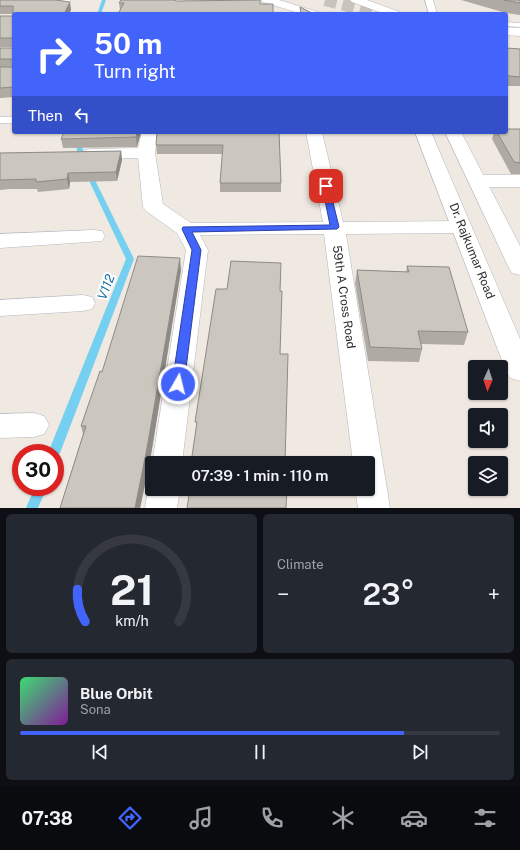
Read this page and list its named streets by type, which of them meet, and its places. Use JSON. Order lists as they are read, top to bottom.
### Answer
{
  "streets": {
    "street": ["Dr. Rajkumar Road", "59th A Cross Road"]
  },
  "water": ["V112"],
  "north": "bottom",
  "page": {
    "turn": ["50 m", "Turn right"],
    "then": "Then",
    "limit": "30",
    "trip": "07:39 · 1 min · 110 m",
    "tile": "Climate",
    "heat": ["−", "23°", "+"],
    "song": ["Blue Orbit", "Sona"],
    "tabs": "07:38",
    "gauge": ["21", "km/h"]
  }
}
